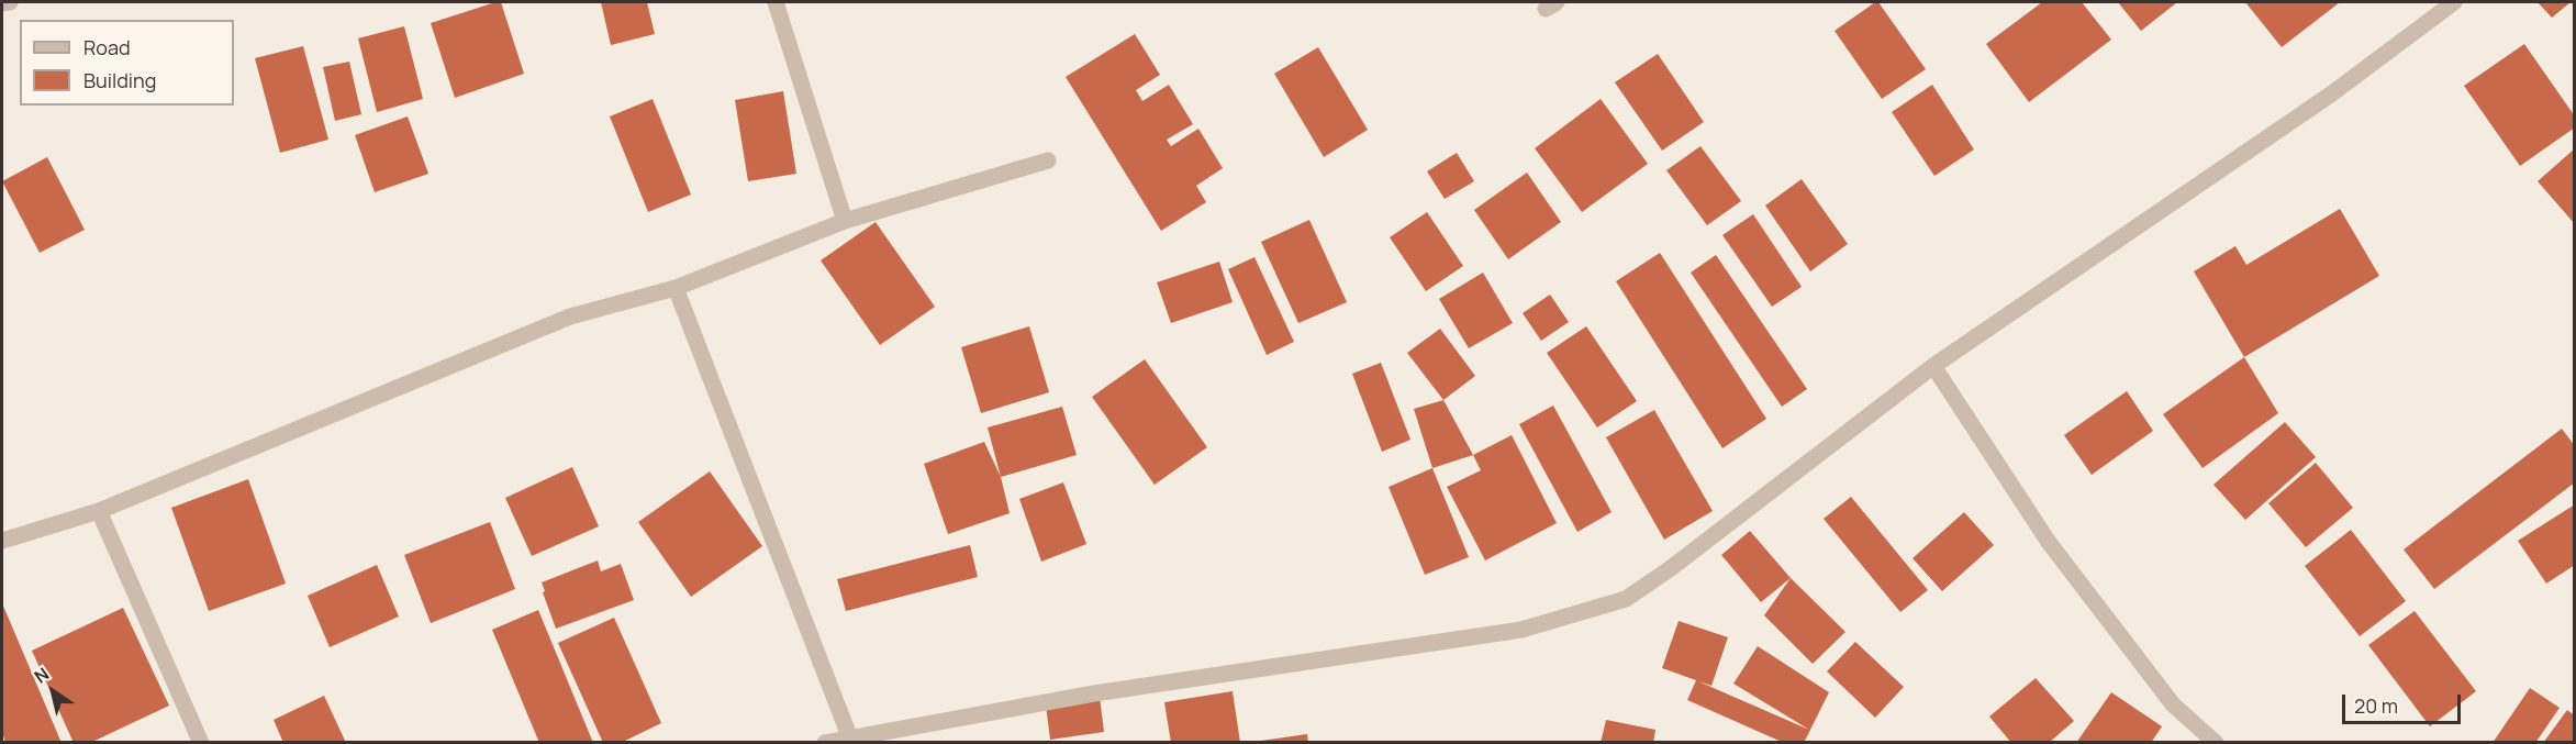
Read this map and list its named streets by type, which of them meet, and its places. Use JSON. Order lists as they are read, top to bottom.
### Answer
{
  "legend": ["Road", "Building"],
  "scale_bar": "20 m",
  "north": "top left"
}
